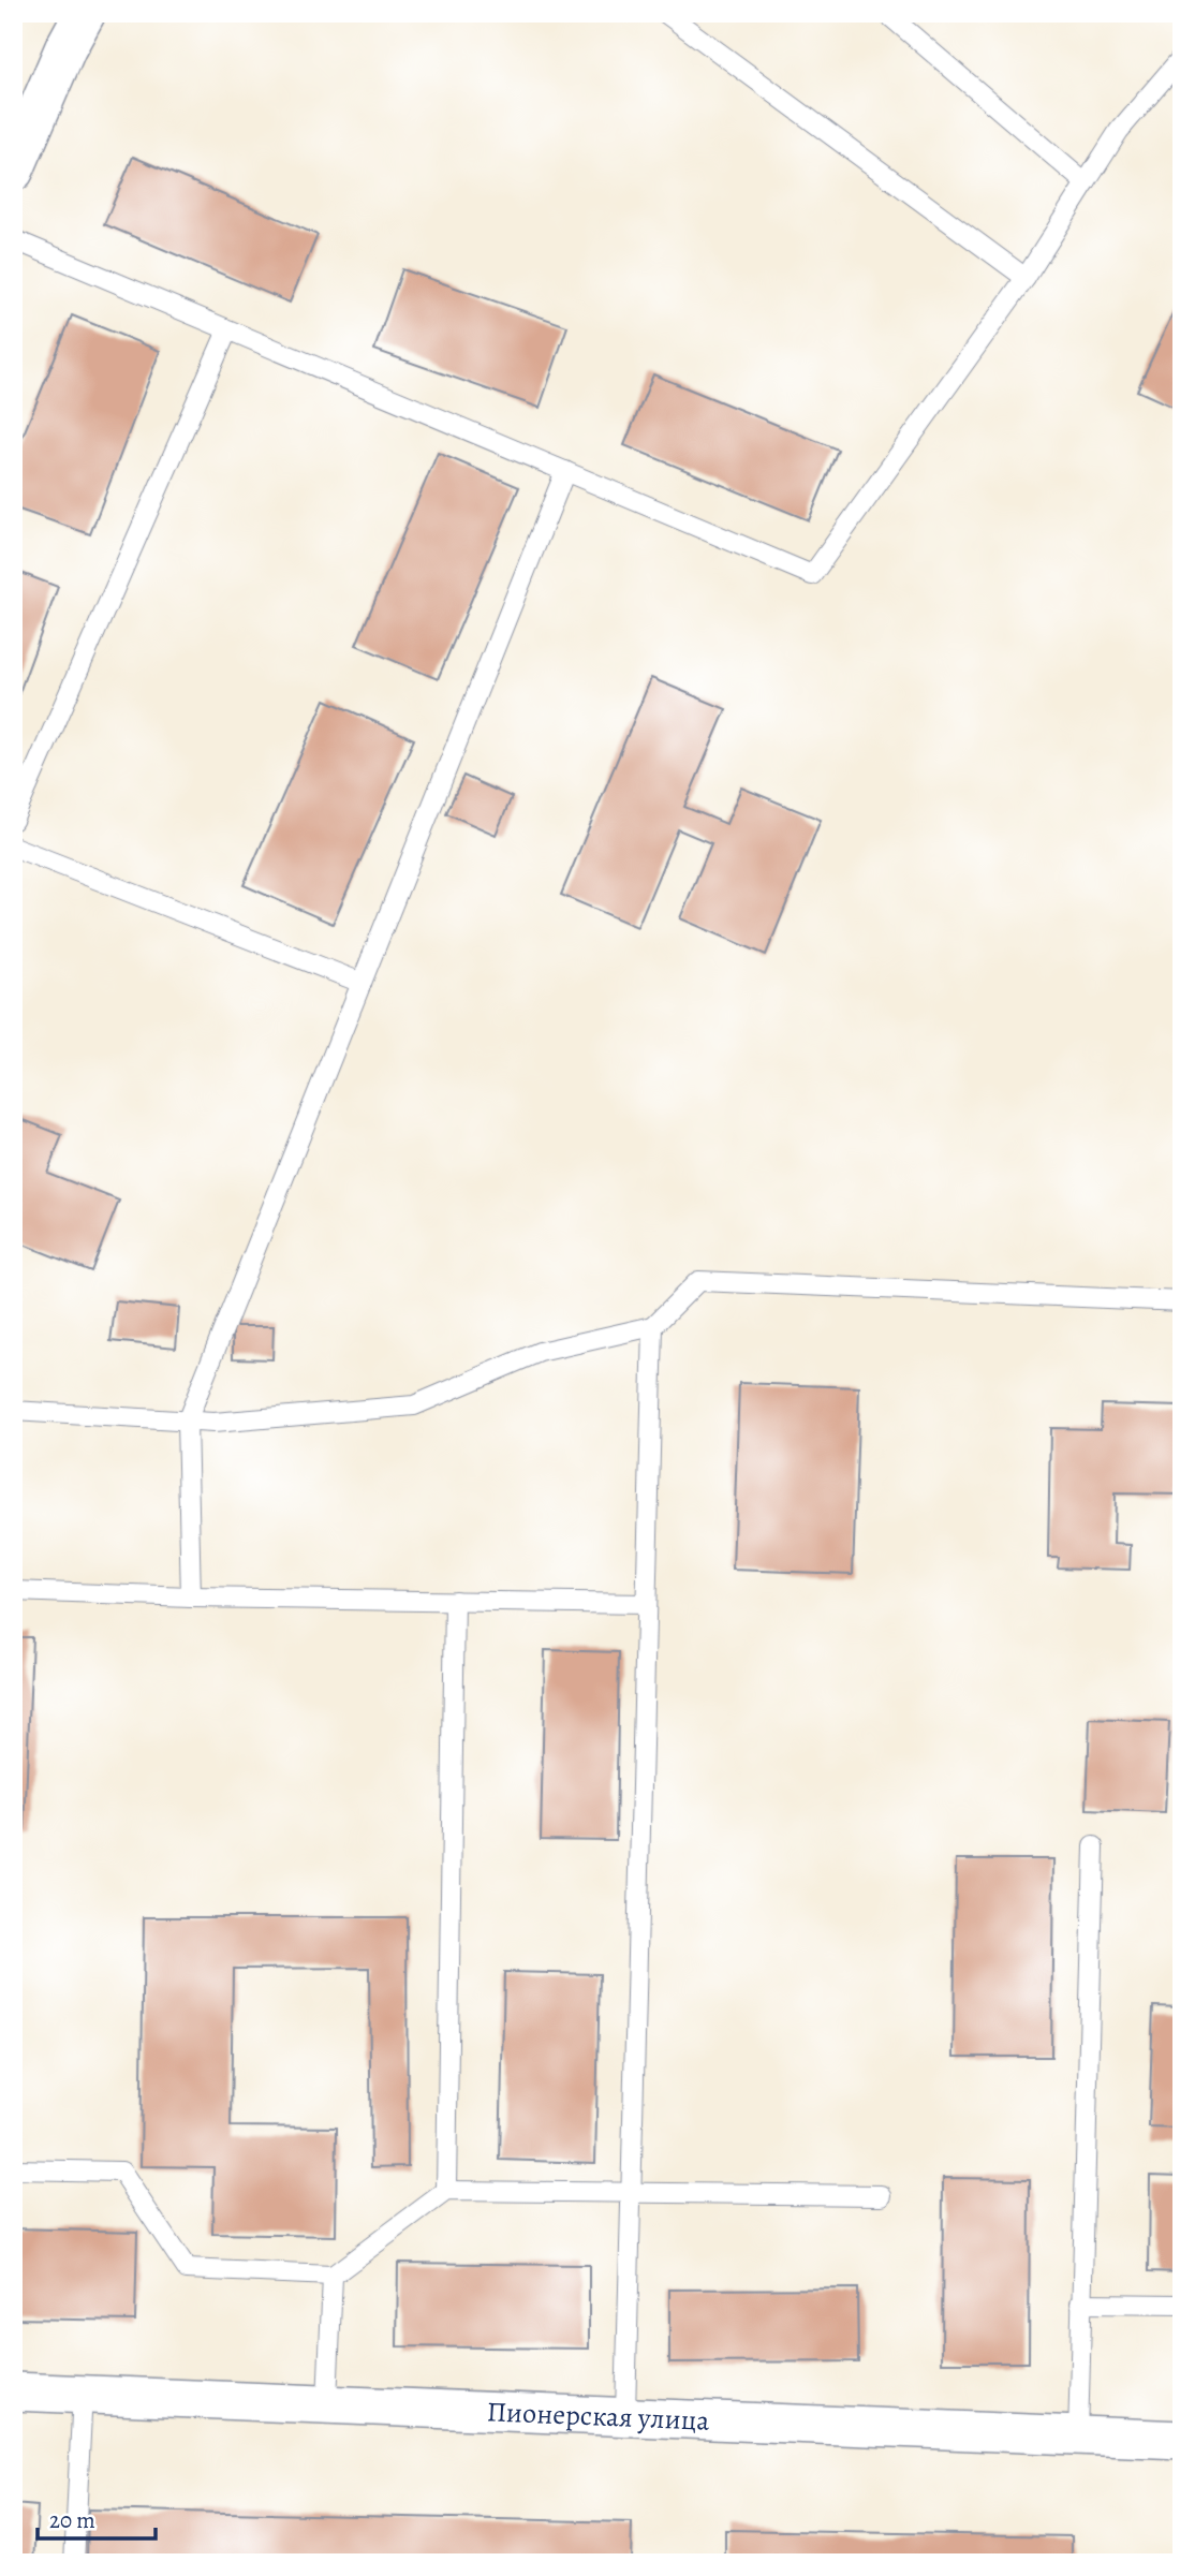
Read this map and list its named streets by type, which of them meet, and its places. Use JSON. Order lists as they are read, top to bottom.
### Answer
{
  "streets": {
    "street": ["Пионерская улица"]
  },
  "scale_bar": "20 m"
}
